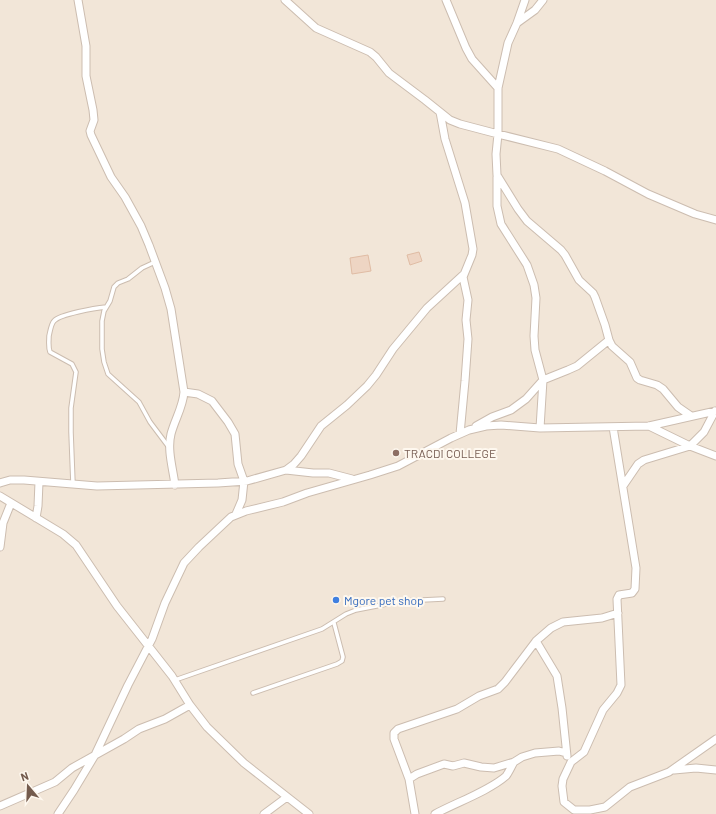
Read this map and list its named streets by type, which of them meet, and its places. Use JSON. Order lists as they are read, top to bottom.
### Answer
{
  "places": ["TRACDI COLLEGE", "Mgore pet shop"],
  "north": "top"
}
